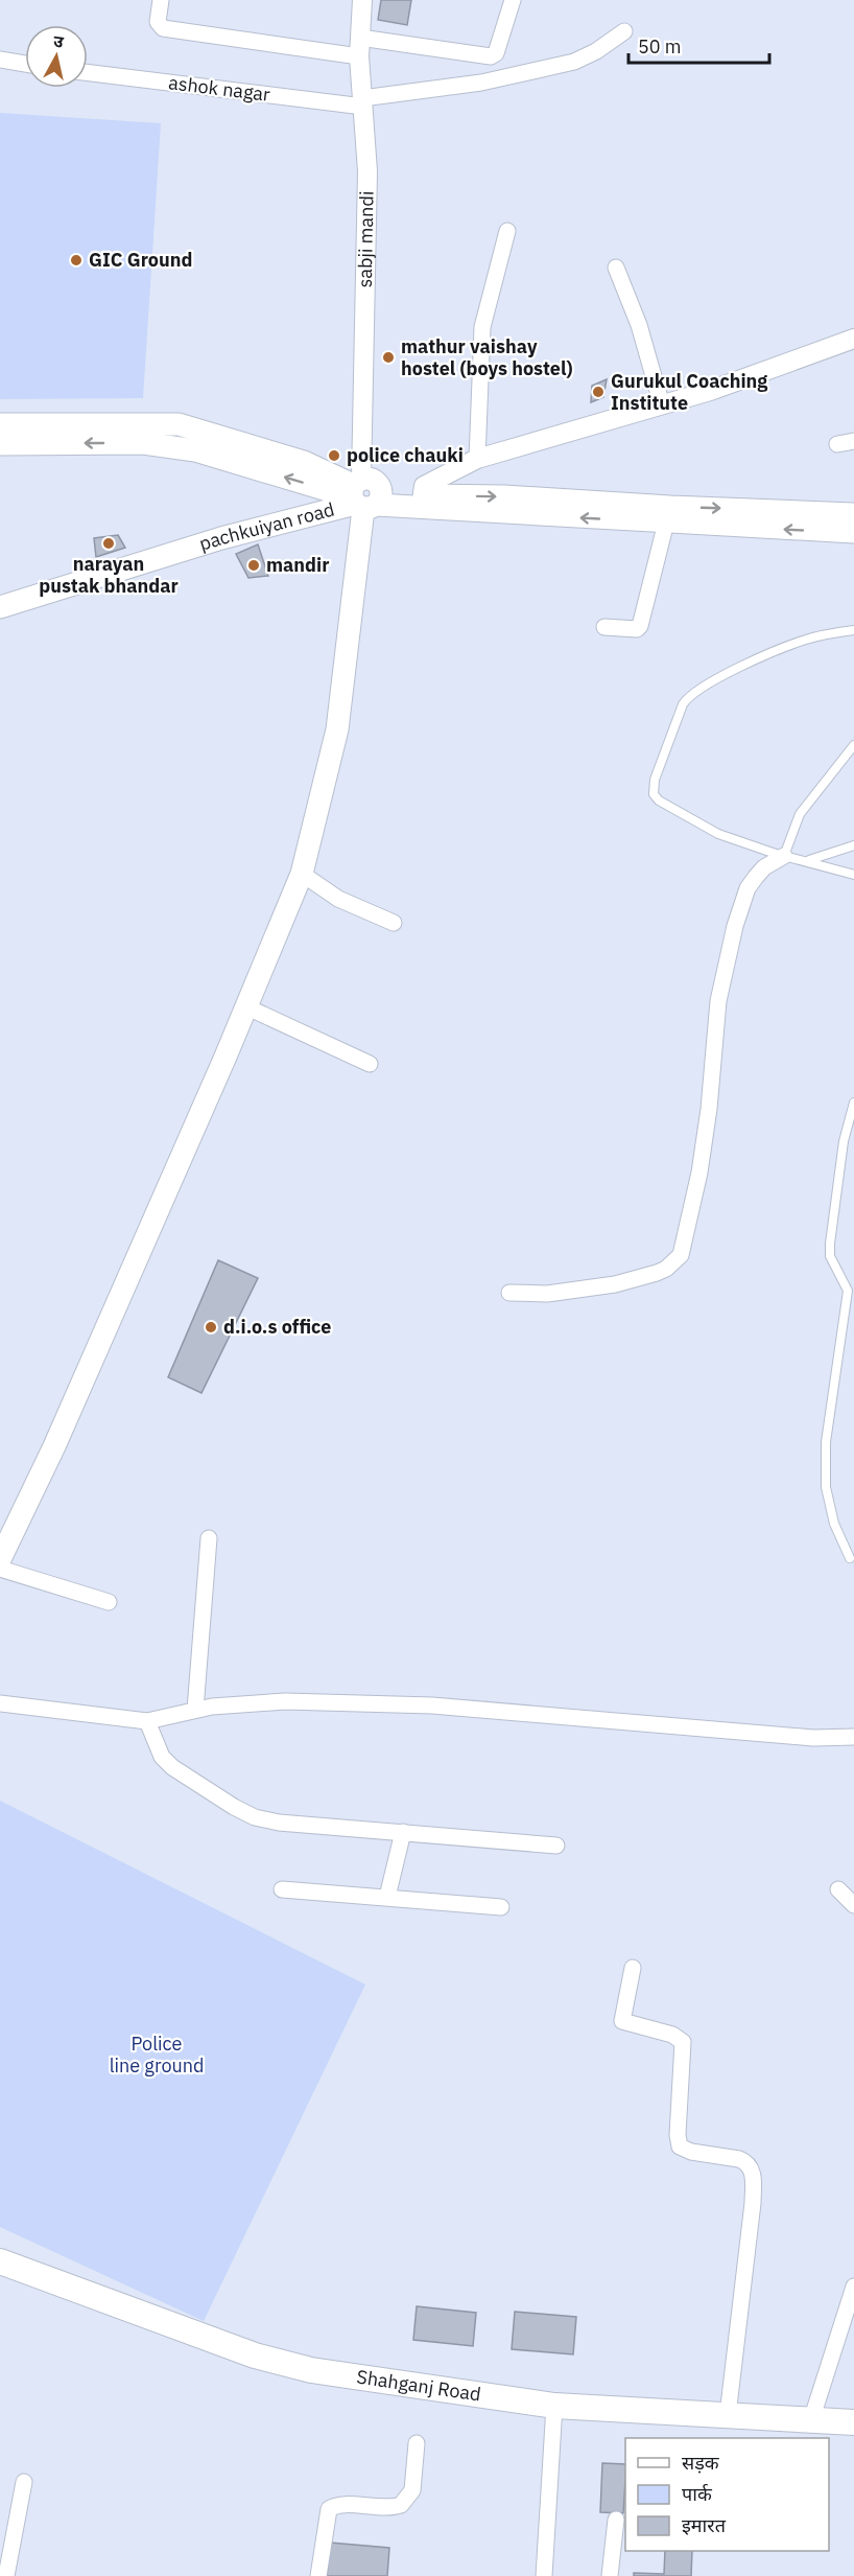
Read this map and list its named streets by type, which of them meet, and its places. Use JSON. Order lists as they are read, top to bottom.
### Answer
{
  "streets": {
    "main road": ["pachkuiyan road", "Shahganj Road"],
    "street": ["ashok nagar", "sabji mandi"]
  },
  "crossings": [
    ["ashok nagar", "sabji mandi"],
    ["sabji mandi", "pachkuiyan road"]
  ],
  "parks": ["Police line ground"],
  "places": [
    "GIC Ground",
    "mathur vaishay hostel (boys hostel)",
    "Gurukul Coaching Institute",
    "police chauki",
    "narayan pustak bhandar",
    "mandir",
    "d.i.o.s office"
  ],
  "legend": ["सड़क", "पार्क", "इमारत"],
  "scale_bar": "50 m",
  "north": "top"
}
